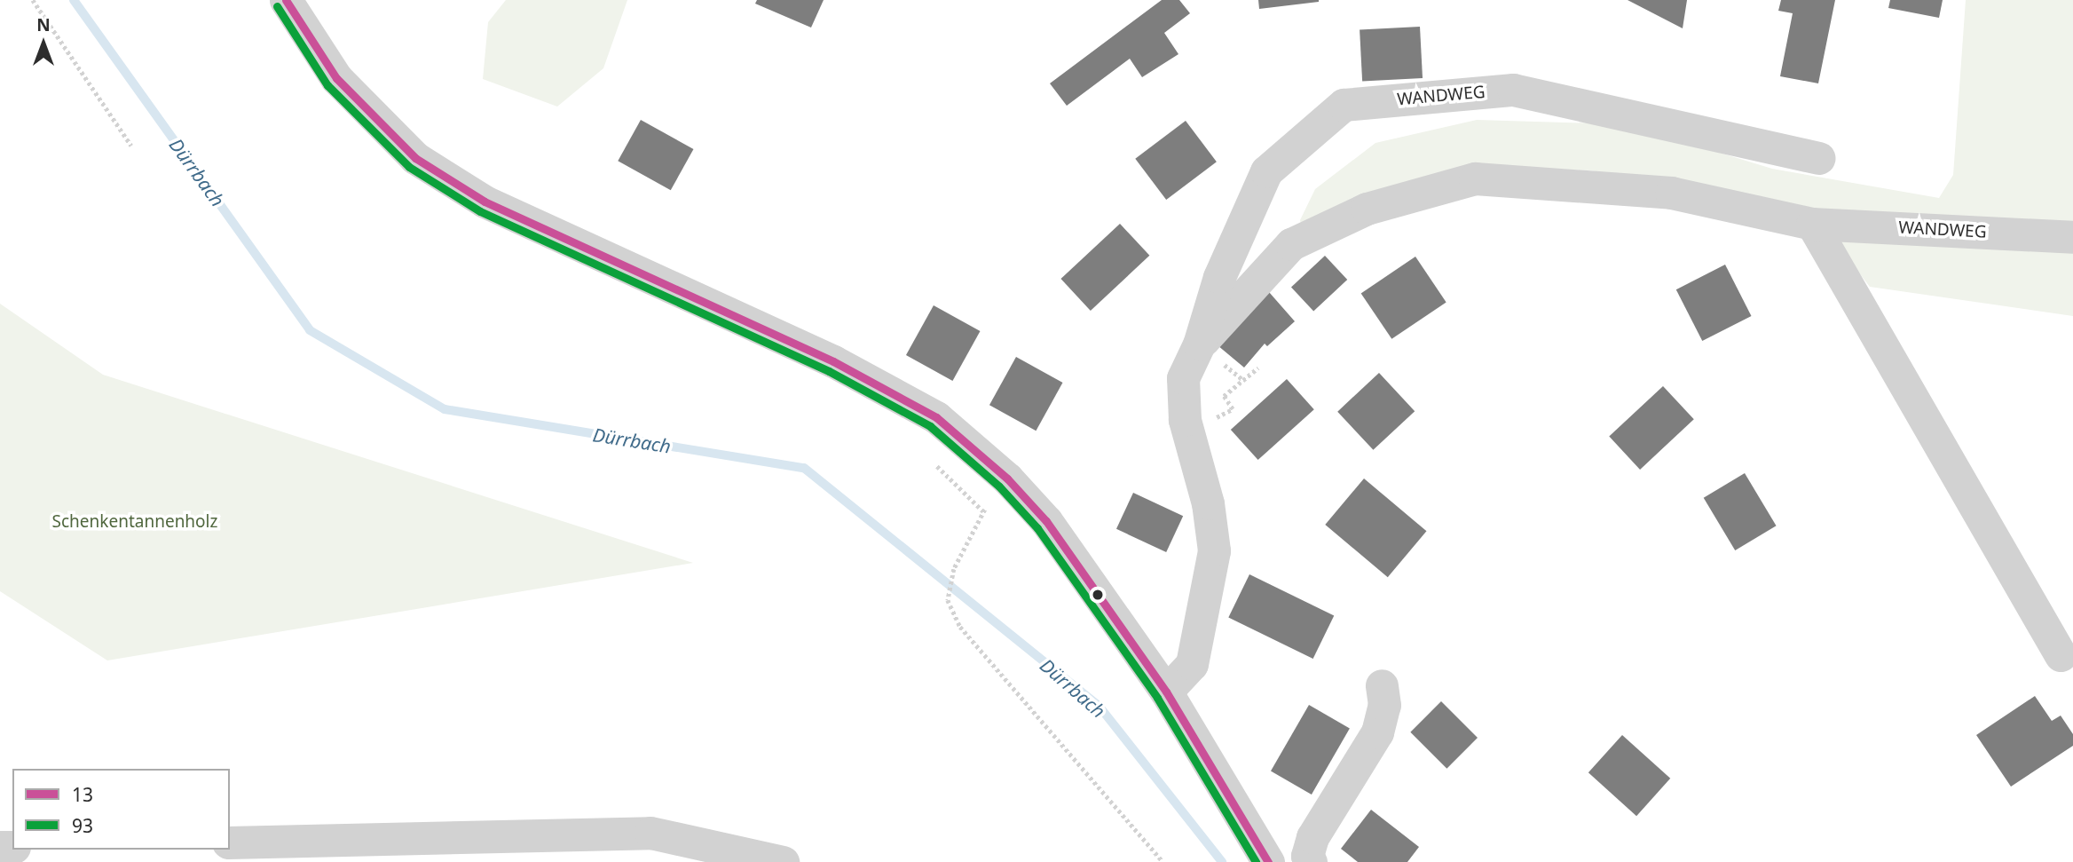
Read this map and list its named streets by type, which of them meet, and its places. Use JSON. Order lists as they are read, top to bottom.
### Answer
{
  "streets": {
    "street": ["WANDWEG"]
  },
  "water": ["Dürrbach"],
  "parks": ["Schenkentannenholz"],
  "lines": ["transit line 13", "transit line 93"],
  "legend": ["13", "93"],
  "north": "top"
}
